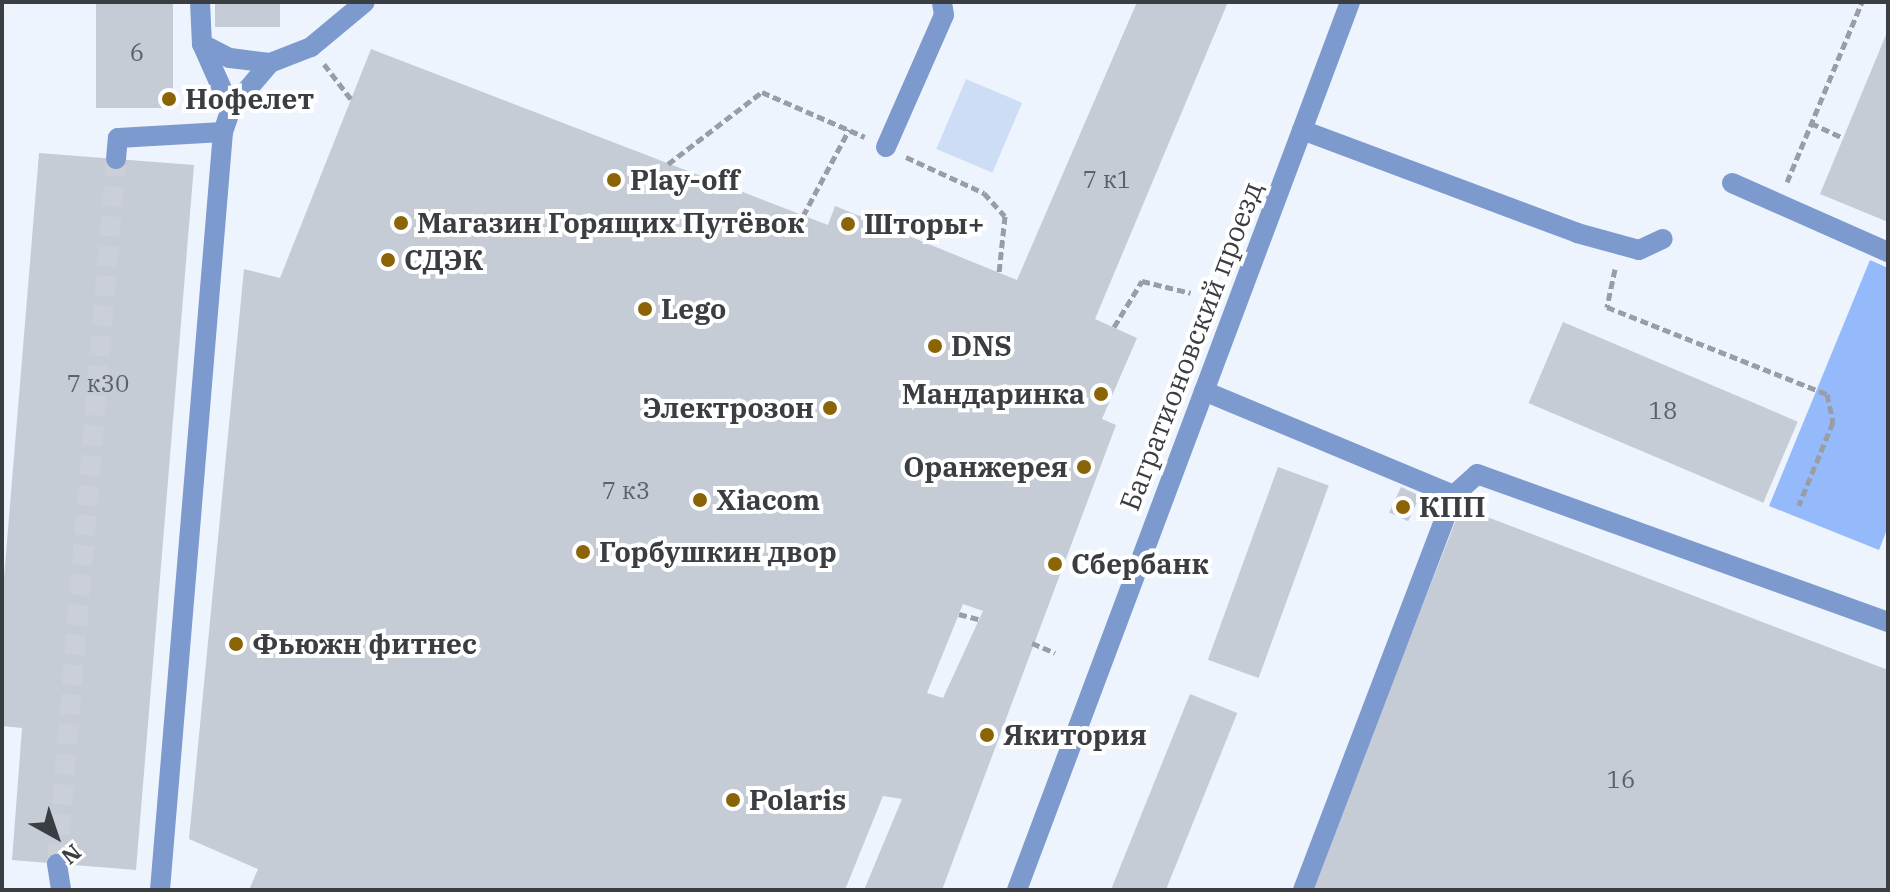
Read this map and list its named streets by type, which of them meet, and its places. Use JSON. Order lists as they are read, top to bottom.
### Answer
{
  "streets": {
    "street": ["Багратионовский проезд"]
  },
  "places": [
    "Нофелет",
    "Play-off",
    "Магазин Горящих Путёвок",
    "Шторы+",
    "СДЭК",
    "Lego",
    "DNS",
    "Мандаринка",
    "Электрозон",
    "Оранжерея",
    "Xiacom",
    "КПП",
    "Горбушкин двор",
    "Сбербанк",
    "Фьюжн фитнес",
    "Якитория",
    "Polaris"
  ],
  "house_numbers": [
    "6",
    "7 к1",
    "7 к30",
    "18",
    "7 к3",
    "16"
  ],
  "north": "bottom right"
}
